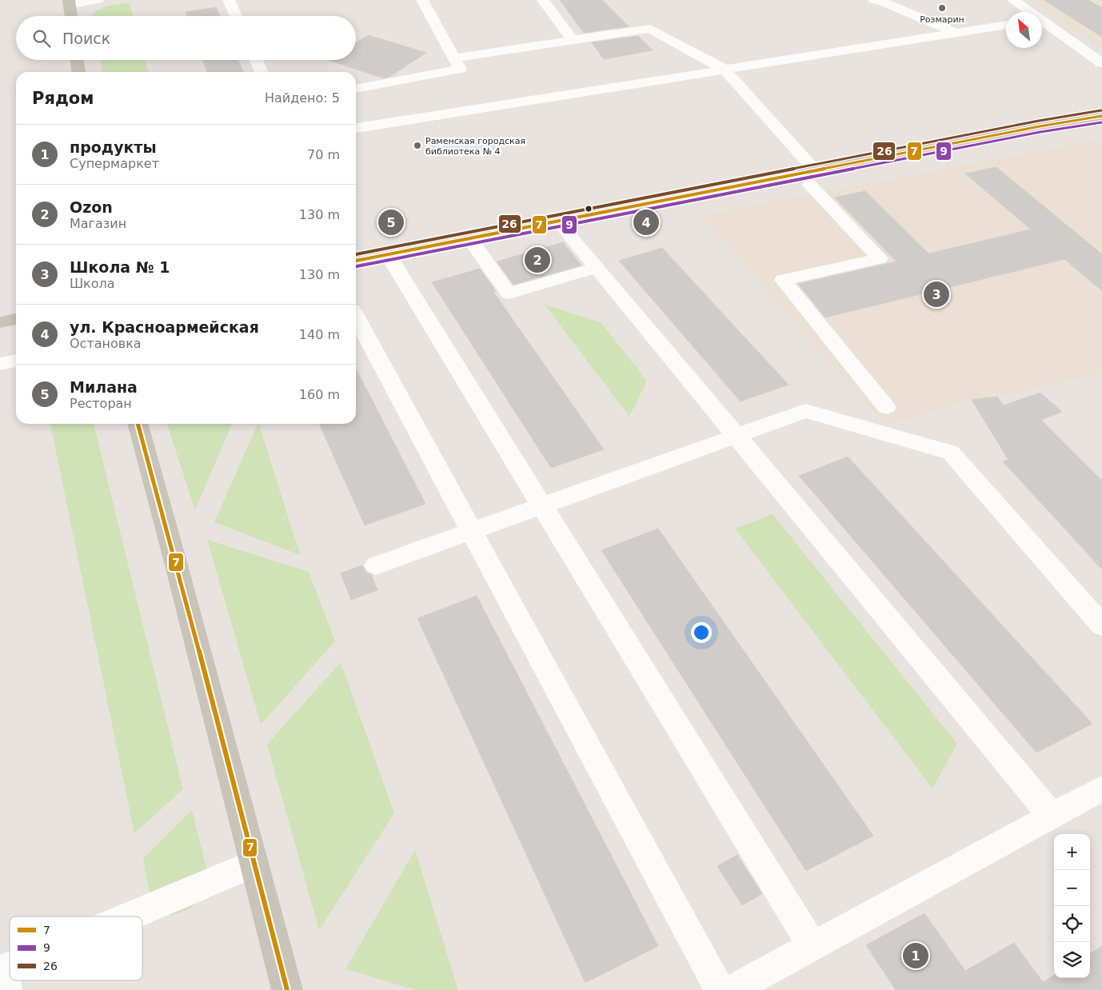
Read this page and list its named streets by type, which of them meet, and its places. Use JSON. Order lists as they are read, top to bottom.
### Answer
{
  "places": ["Розмарин", "Раменская городская библиотека № 4"],
  "lines": ["transit line 26", "transit line 7", "transit line 9"],
  "legend": ["7", "9", "26"],
  "north": "top left",
  "page": {
    "search": "Поиск",
    "heading": ["Рядом", "Найдено: 5"],
    "list": [
      {
        "mark": "1",
        "name": "продукты",
        "note": "Супермаркет",
        "value": "70 m"
      },
      {
        "mark": "2",
        "name": "Ozon",
        "note": "Магазин",
        "value": "130 m"
      },
      {
        "mark": "3",
        "name": "Школа № 1",
        "note": "Школа",
        "value": "130 m"
      },
      {
        "mark": "4",
        "name": "ул. Красноармейская",
        "note": "Остановка",
        "value": "140 m"
      },
      {
        "mark": "5",
        "name": "Милана",
        "note": "Ресторан",
        "value": "160 m"
      }
    ],
    "pins": [
      "4",
      "5",
      "2",
      "3",
      "1"
    ],
    "map_buttons": ["+", "−"]
  }
}
